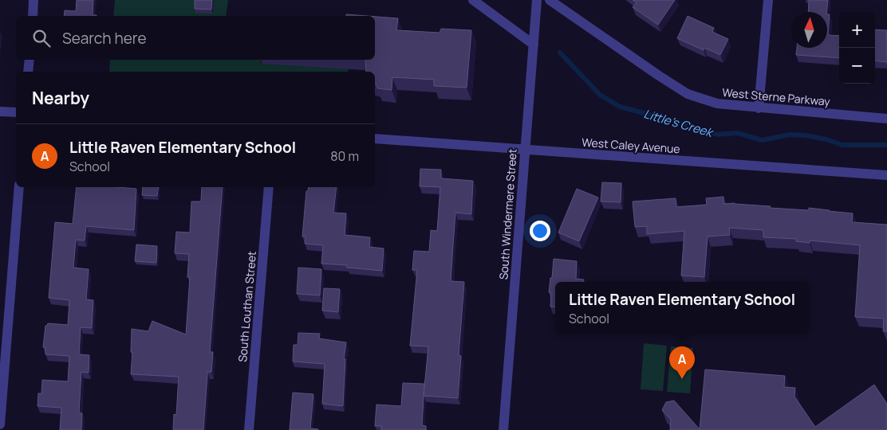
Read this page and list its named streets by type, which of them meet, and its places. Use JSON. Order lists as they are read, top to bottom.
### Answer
{
  "streets": {
    "street": [
      "West Sterne Parkway",
      "West Caley Avenue",
      "South Windermere Street",
      "South Louthan Street"
    ]
  },
  "crossings": [
    ["West Caley Avenue", "South Windermere Street"]
  ],
  "water": ["Little's Creek"],
  "north": "top",
  "page": {
    "map_buttons": ["+", "−"],
    "search": "Search here",
    "heading": "Nearby",
    "list": [
      {
        "mark": "A",
        "name": "Little Raven Elementary School",
        "note": "School",
        "value": "80 m"
      }
    ],
    "popup": ["Little Raven Elementary School", "School"],
    "pins": "A"
  }
}
